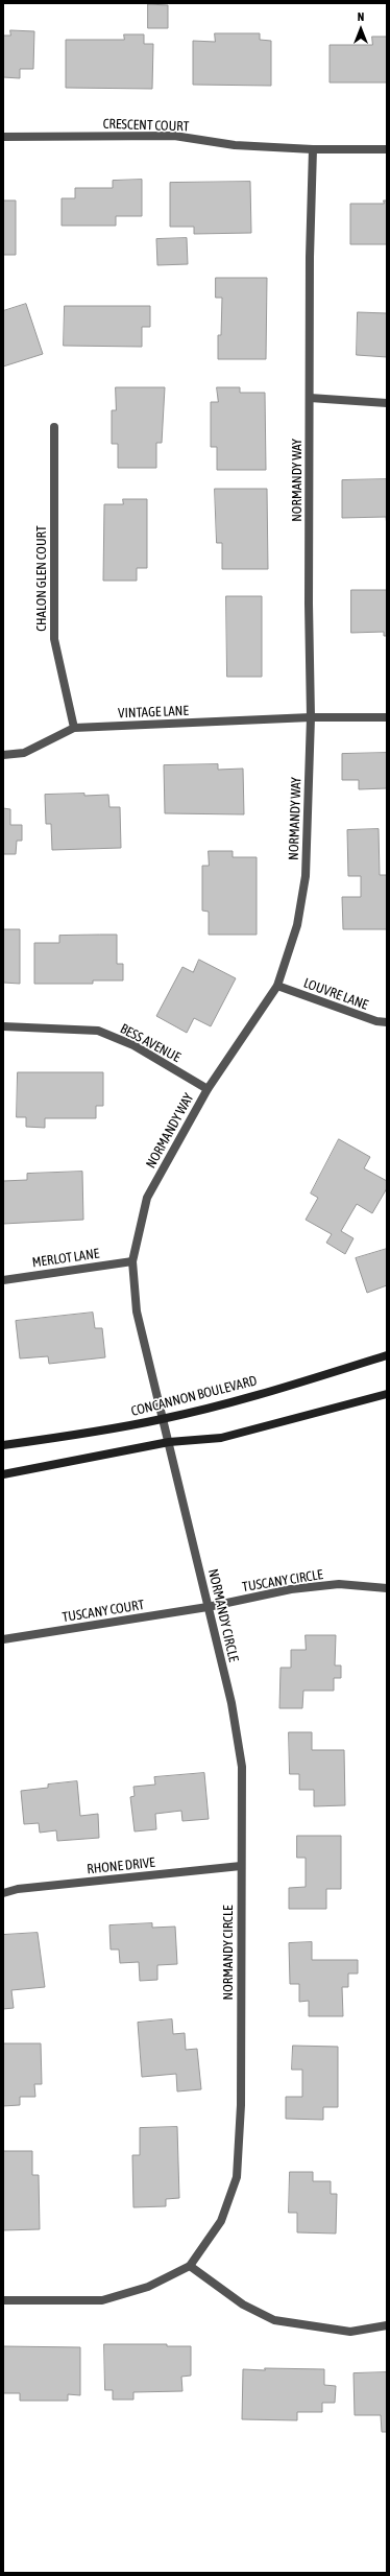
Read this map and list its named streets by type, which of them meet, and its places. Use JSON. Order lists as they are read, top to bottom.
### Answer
{
  "streets": {
    "main road": ["CONCANNON BOULEVARD"],
    "street": [
      "CRESCENT COURT",
      "NORMANDY WAY",
      "CHALON GLEN COURT",
      "VINTAGE LANE",
      "LOUVRE LANE",
      "BESS AVENUE",
      "MERLOT LANE",
      "TUSCANY CIRCLE",
      "TUSCANY COURT",
      "NORMANDY CIRCLE",
      "RHONE DRIVE"
    ]
  },
  "crossings": [
    ["CRESCENT COURT", "NORMANDY WAY"],
    ["NORMANDY WAY", "VINTAGE LANE"],
    ["NORMANDY WAY", "LOUVRE LANE"],
    ["NORMANDY WAY", "BESS AVENUE"],
    ["NORMANDY WAY", "MERLOT LANE"],
    ["NORMANDY WAY", "CONCANNON BOULEVARD"],
    ["NORMANDY WAY", "NORMANDY CIRCLE"],
    ["CHALON GLEN COURT", "VINTAGE LANE"],
    ["TUSCANY CIRCLE", "TUSCANY COURT"],
    ["TUSCANY CIRCLE", "NORMANDY CIRCLE"],
    ["TUSCANY COURT", "NORMANDY CIRCLE"],
    ["NORMANDY CIRCLE", "RHONE DRIVE"]
  ],
  "north": "top"
}
